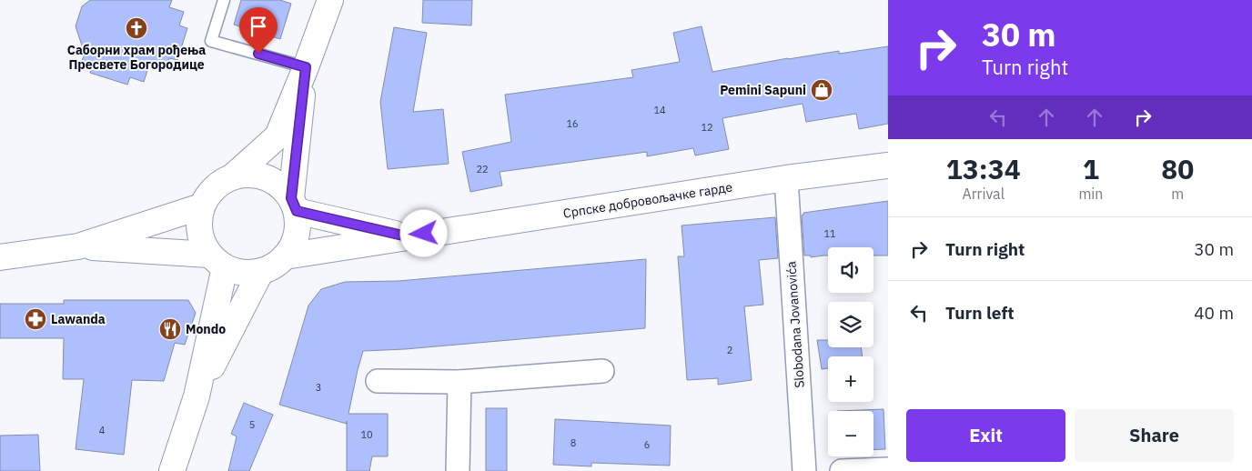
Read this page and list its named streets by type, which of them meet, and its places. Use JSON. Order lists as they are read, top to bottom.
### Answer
{
  "streets": {
    "main road": ["Српске добровољачке гарде"],
    "street": ["Slobodana Jovanovića"]
  },
  "crossings": [
    ["Српске добровољачке гарде", "Slobodana Jovanovića"]
  ],
  "places": {
    "church": ["Саборни храм рођења Пресвете Богородице"],
    "shop": ["Pemini Sapuni"],
    "pharmacy": ["Lawanda"],
    "restaurant": ["Mondo"]
  },
  "house_numbers": [
    "14",
    "16",
    "12",
    "22",
    "11",
    "2",
    "3",
    "5",
    "4",
    "10",
    "8",
    "6"
  ],
  "page": {
    "turn": ["30 m", "Turn right"],
    "eta": [
      "13:34",
      "Arrival",
      "1",
      "min",
      "80",
      "m"
    ],
    "list": [
      {
        "name": "Turn right",
        "value": "30 m"
      },
      {
        "name": "Turn left",
        "value": "40 m"
      }
    ],
    "map_buttons": ["+", "−"],
    "buttons": ["Exit", "Share"]
  }
}
